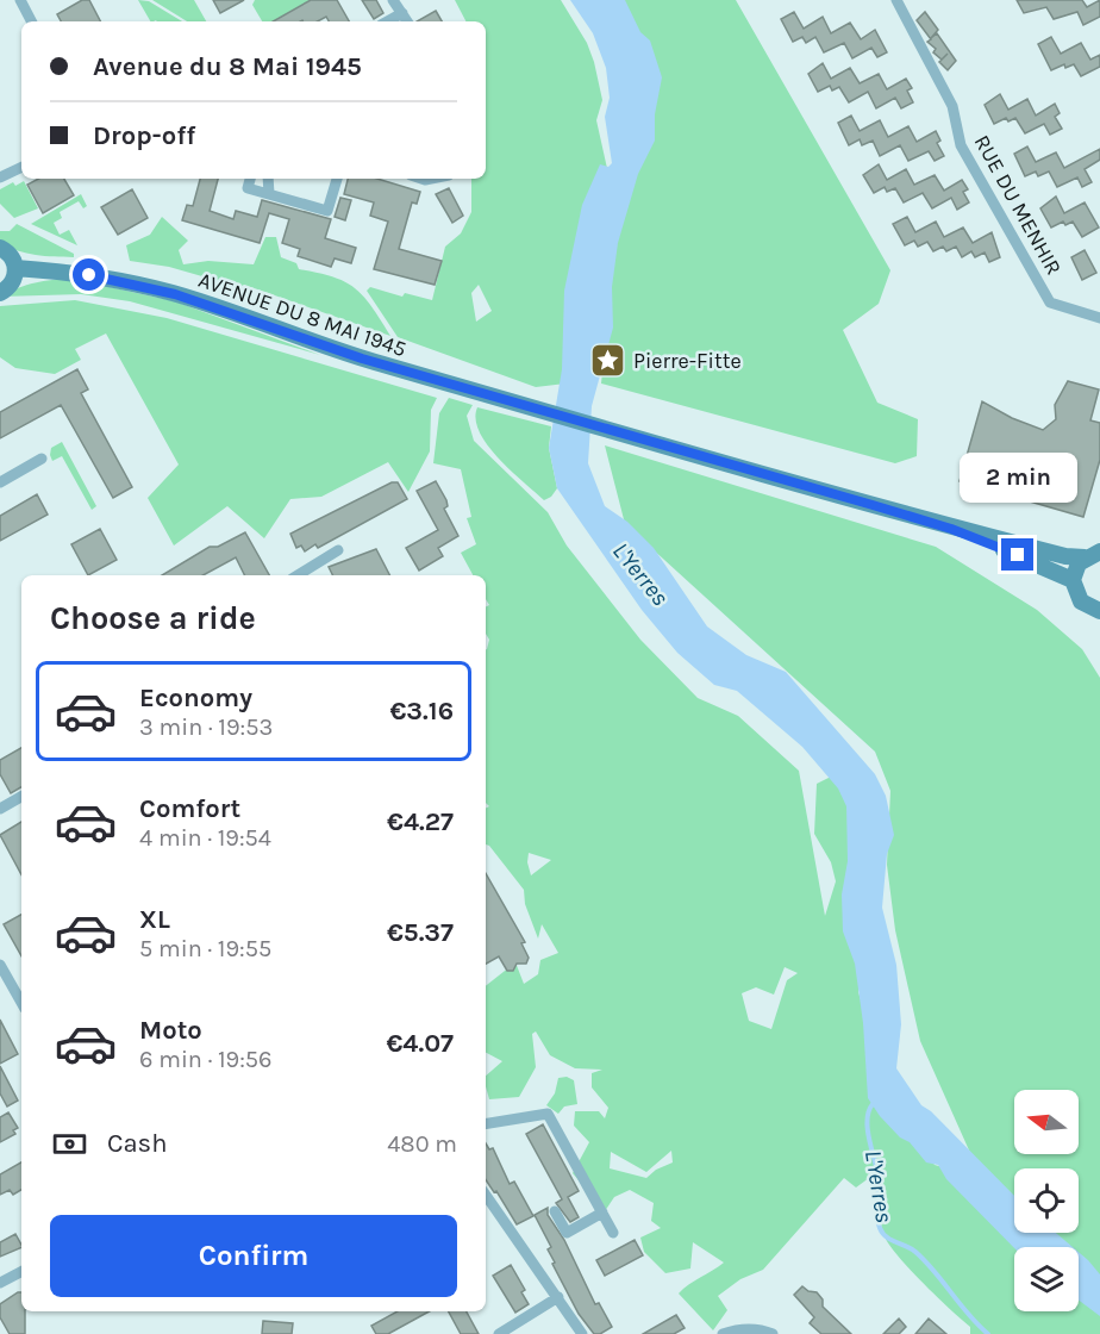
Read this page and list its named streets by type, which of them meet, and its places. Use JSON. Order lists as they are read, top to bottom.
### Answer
{
  "streets": {
    "main road": ["AVENUE DU 8 MAI 1945"],
    "street": ["RUE DU MENHIR"]
  },
  "water": ["L'Yerres"],
  "places": {
    "place": ["Pierre-Fitte"]
  },
  "north": "left",
  "page": {
    "banner": ["Avenue du 8 Mai 1945", "Drop-off"],
    "bubble": "2 min",
    "heading": "Choose a ride",
    "list": [
      {
        "name": "Economy",
        "note": "3 min · 19:53",
        "value": "€3.16"
      },
      {
        "name": "Comfort",
        "note": "4 min · 19:54",
        "value": "€4.27"
      },
      {
        "name": "XL",
        "note": "5 min · 19:55",
        "value": "€5.37"
      },
      {
        "name": "Moto",
        "note": "6 min · 19:56",
        "value": "€4.07"
      }
    ],
    "pay": ["Cash", "480 m"],
    "buttons": "Confirm"
  }
}
